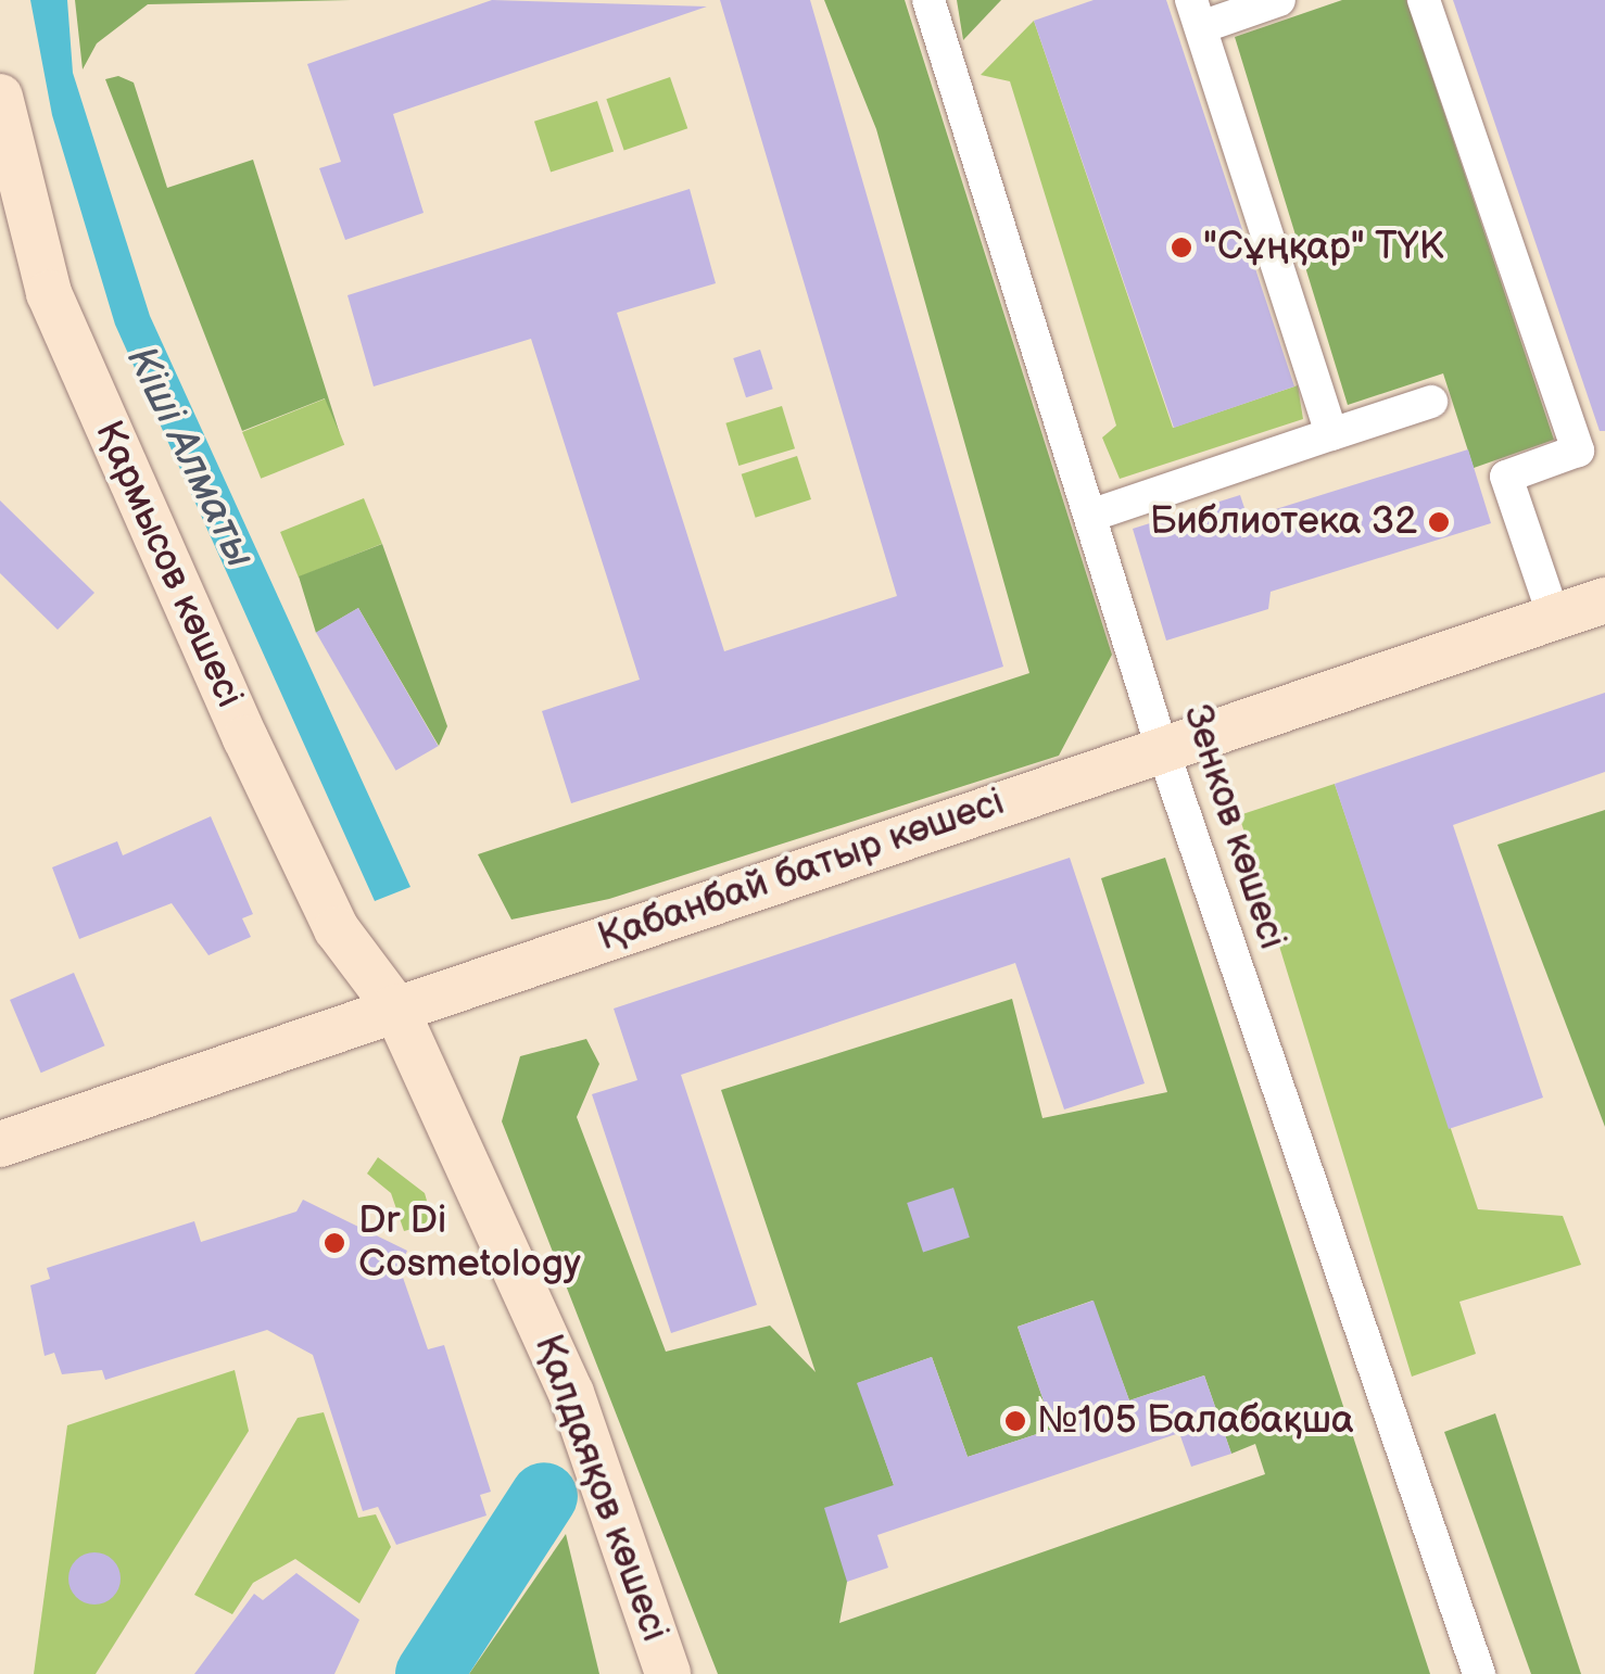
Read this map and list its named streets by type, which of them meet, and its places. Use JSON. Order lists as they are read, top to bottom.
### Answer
{
  "streets": {
    "street": [
      "Қармысов көшесі",
      "Зенков көшесі",
      "Қабанбай батыр көшесі",
      "Қалдаяқов көшесі"
    ]
  },
  "crossings": [
    ["Қармысов көшесі", "Қабанбай батыр көшесі"],
    ["Қармысов көшесі", "Қалдаяқов көшесі"],
    ["Зенков көшесі", "Қабанбай батыр көшесі"],
    ["Қабанбай батыр көшесі", "Қалдаяқов көшесі"]
  ],
  "water": ["Кіші Алматы"],
  "places": [
    "\"Сұңқар\" ТҮК",
    "Библиотека 32",
    "Dr Di Cosmetology",
    "№105 Балабақша"
  ]
}
